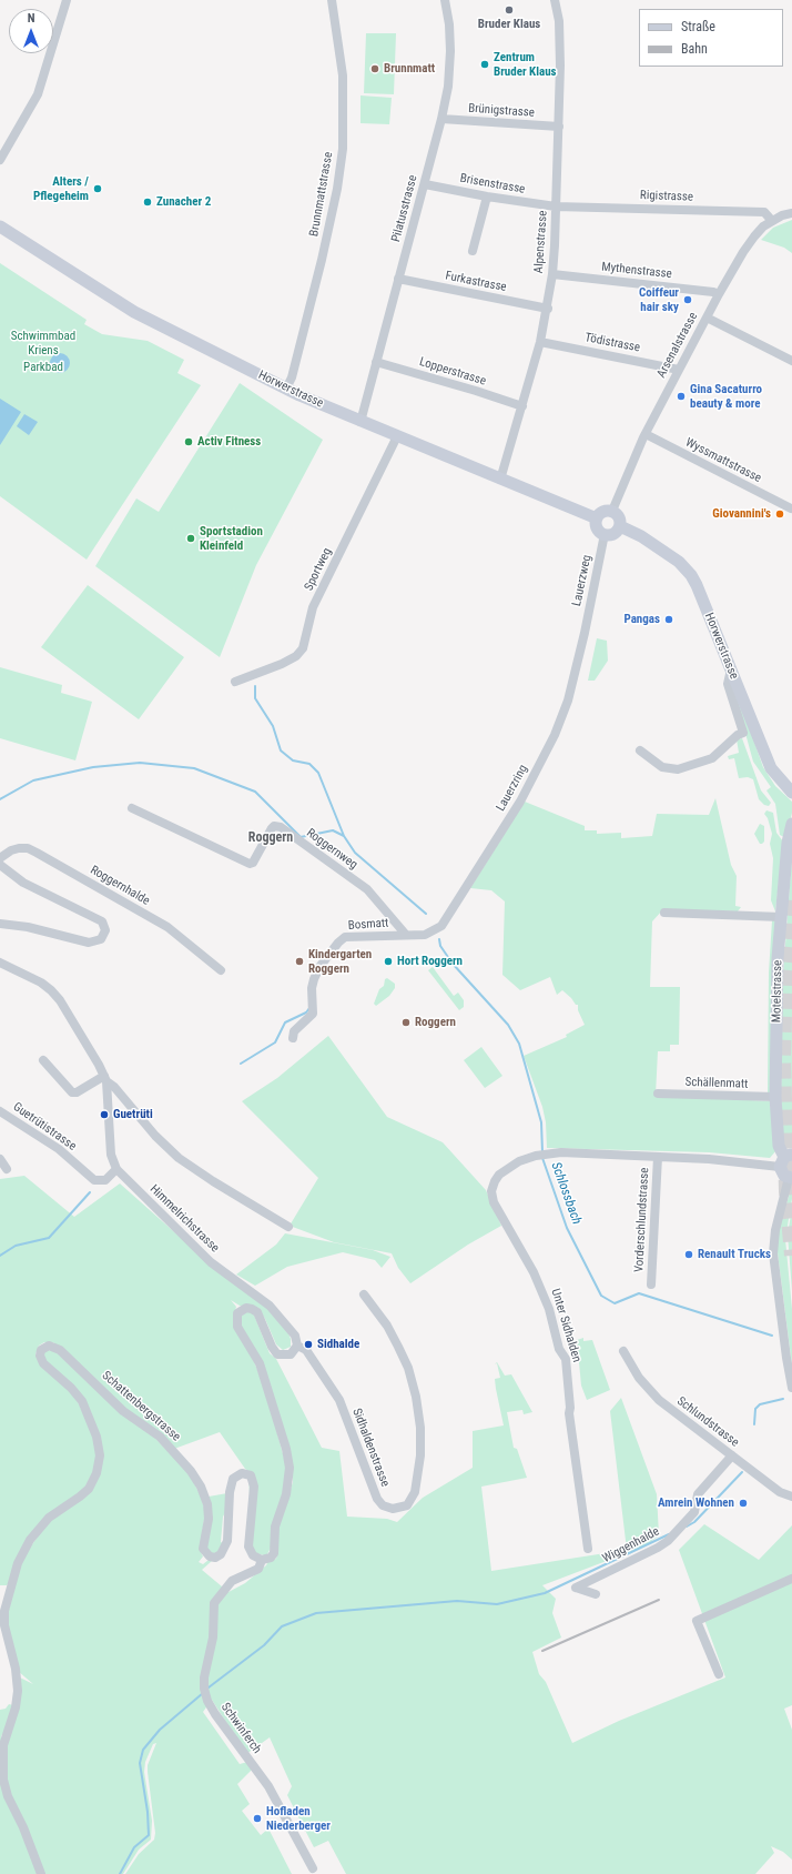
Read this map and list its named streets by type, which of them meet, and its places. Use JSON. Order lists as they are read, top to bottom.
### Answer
{
  "streets": {
    "street": [
      "Brünigstrasse",
      "Brisenstrasse",
      "Brunnmattstrasse",
      "Rigistrasse",
      "Pilatusstrasse",
      "Alpenstrasse",
      "Mythenstrasse",
      "Furkastrasse",
      "Tödistrasse",
      "Arsenalstrasse",
      "Lopperstrasse",
      "Horwerstrasse",
      "Wyssmattstrasse",
      "Sportweg",
      "Lauerzweg",
      "Lauerzring",
      "Roggernweg",
      "Roggernhalde",
      "Bosmatt",
      "Motelstrasse",
      "Schällenmatt",
      "Guetrütistrasse",
      "Himmelrichstrasse",
      "Vorderschlundstrasse",
      "Unter Sidhalden",
      "Schattenbergstrasse",
      "Schlundstrasse",
      "Sidhaldenstrasse",
      "Wiggenhalde",
      "Schwinferch"
    ]
  },
  "crossings": [
    ["Brünigstrasse", "Pilatusstrasse"],
    ["Brünigstrasse", "Alpenstrasse"],
    ["Brisenstrasse", "Rigistrasse"],
    ["Brisenstrasse", "Pilatusstrasse"],
    ["Brisenstrasse", "Alpenstrasse"],
    ["Brunnmattstrasse", "Horwerstrasse"],
    ["Rigistrasse", "Alpenstrasse"],
    ["Rigistrasse", "Arsenalstrasse"],
    ["Pilatusstrasse", "Furkastrasse"],
    ["Pilatusstrasse", "Lopperstrasse"],
    ["Pilatusstrasse", "Horwerstrasse"],
    ["Alpenstrasse", "Mythenstrasse"],
    ["Alpenstrasse", "Furkastrasse"],
    ["Alpenstrasse", "Tödistrasse"],
    ["Alpenstrasse", "Lopperstrasse"],
    ["Alpenstrasse", "Horwerstrasse"],
    ["Mythenstrasse", "Arsenalstrasse"],
    ["Tödistrasse", "Arsenalstrasse"],
    ["Arsenalstrasse", "Horwerstrasse"],
    ["Arsenalstrasse", "Wyssmattstrasse"],
    ["Arsenalstrasse", "Lauerzweg"],
    ["Horwerstrasse", "Sportweg"],
    ["Horwerstrasse", "Lauerzweg"],
    ["Lauerzweg", "Lauerzring"],
    ["Lauerzring", "Roggernweg"],
    ["Lauerzring", "Bosmatt"],
    ["Roggernweg", "Bosmatt"],
    ["Motelstrasse", "Schällenmatt"],
    ["Motelstrasse", "Vorderschlundstrasse"],
    ["Guetrütistrasse", "Himmelrichstrasse"],
    ["Himmelrichstrasse", "Sidhaldenstrasse"],
    ["Vorderschlundstrasse", "Unter Sidhalden"],
    ["Schattenbergstrasse", "Schwinferch"],
    ["Schlundstrasse", "Wiggenhalde"]
  ],
  "districts": ["Roggern"],
  "water": ["Schlossbach"],
  "parks": ["Schwimmbad Kriens", "Parkbad"],
  "places": [
    "Bruder Klaus",
    "Zentrum Bruder Klaus",
    "Brunnmatt",
    "Alters / Pflegeheim",
    "Zunacher 2",
    "Coiffeur hair sky",
    "Gina Sacaturro beauty & more",
    "Activ Fitness",
    "Giovannini's",
    "Sportstadion Kleinfeld",
    "Pangas",
    "Kindergarten Roggern",
    "Hort Roggern",
    "Roggern",
    "Guetrüti",
    "Renault Trucks",
    "Sidhalde",
    "Amrein Wohnen",
    "Hofladen Niederberger"
  ],
  "legend": ["Straße", "Bahn"],
  "north": "top"
}
